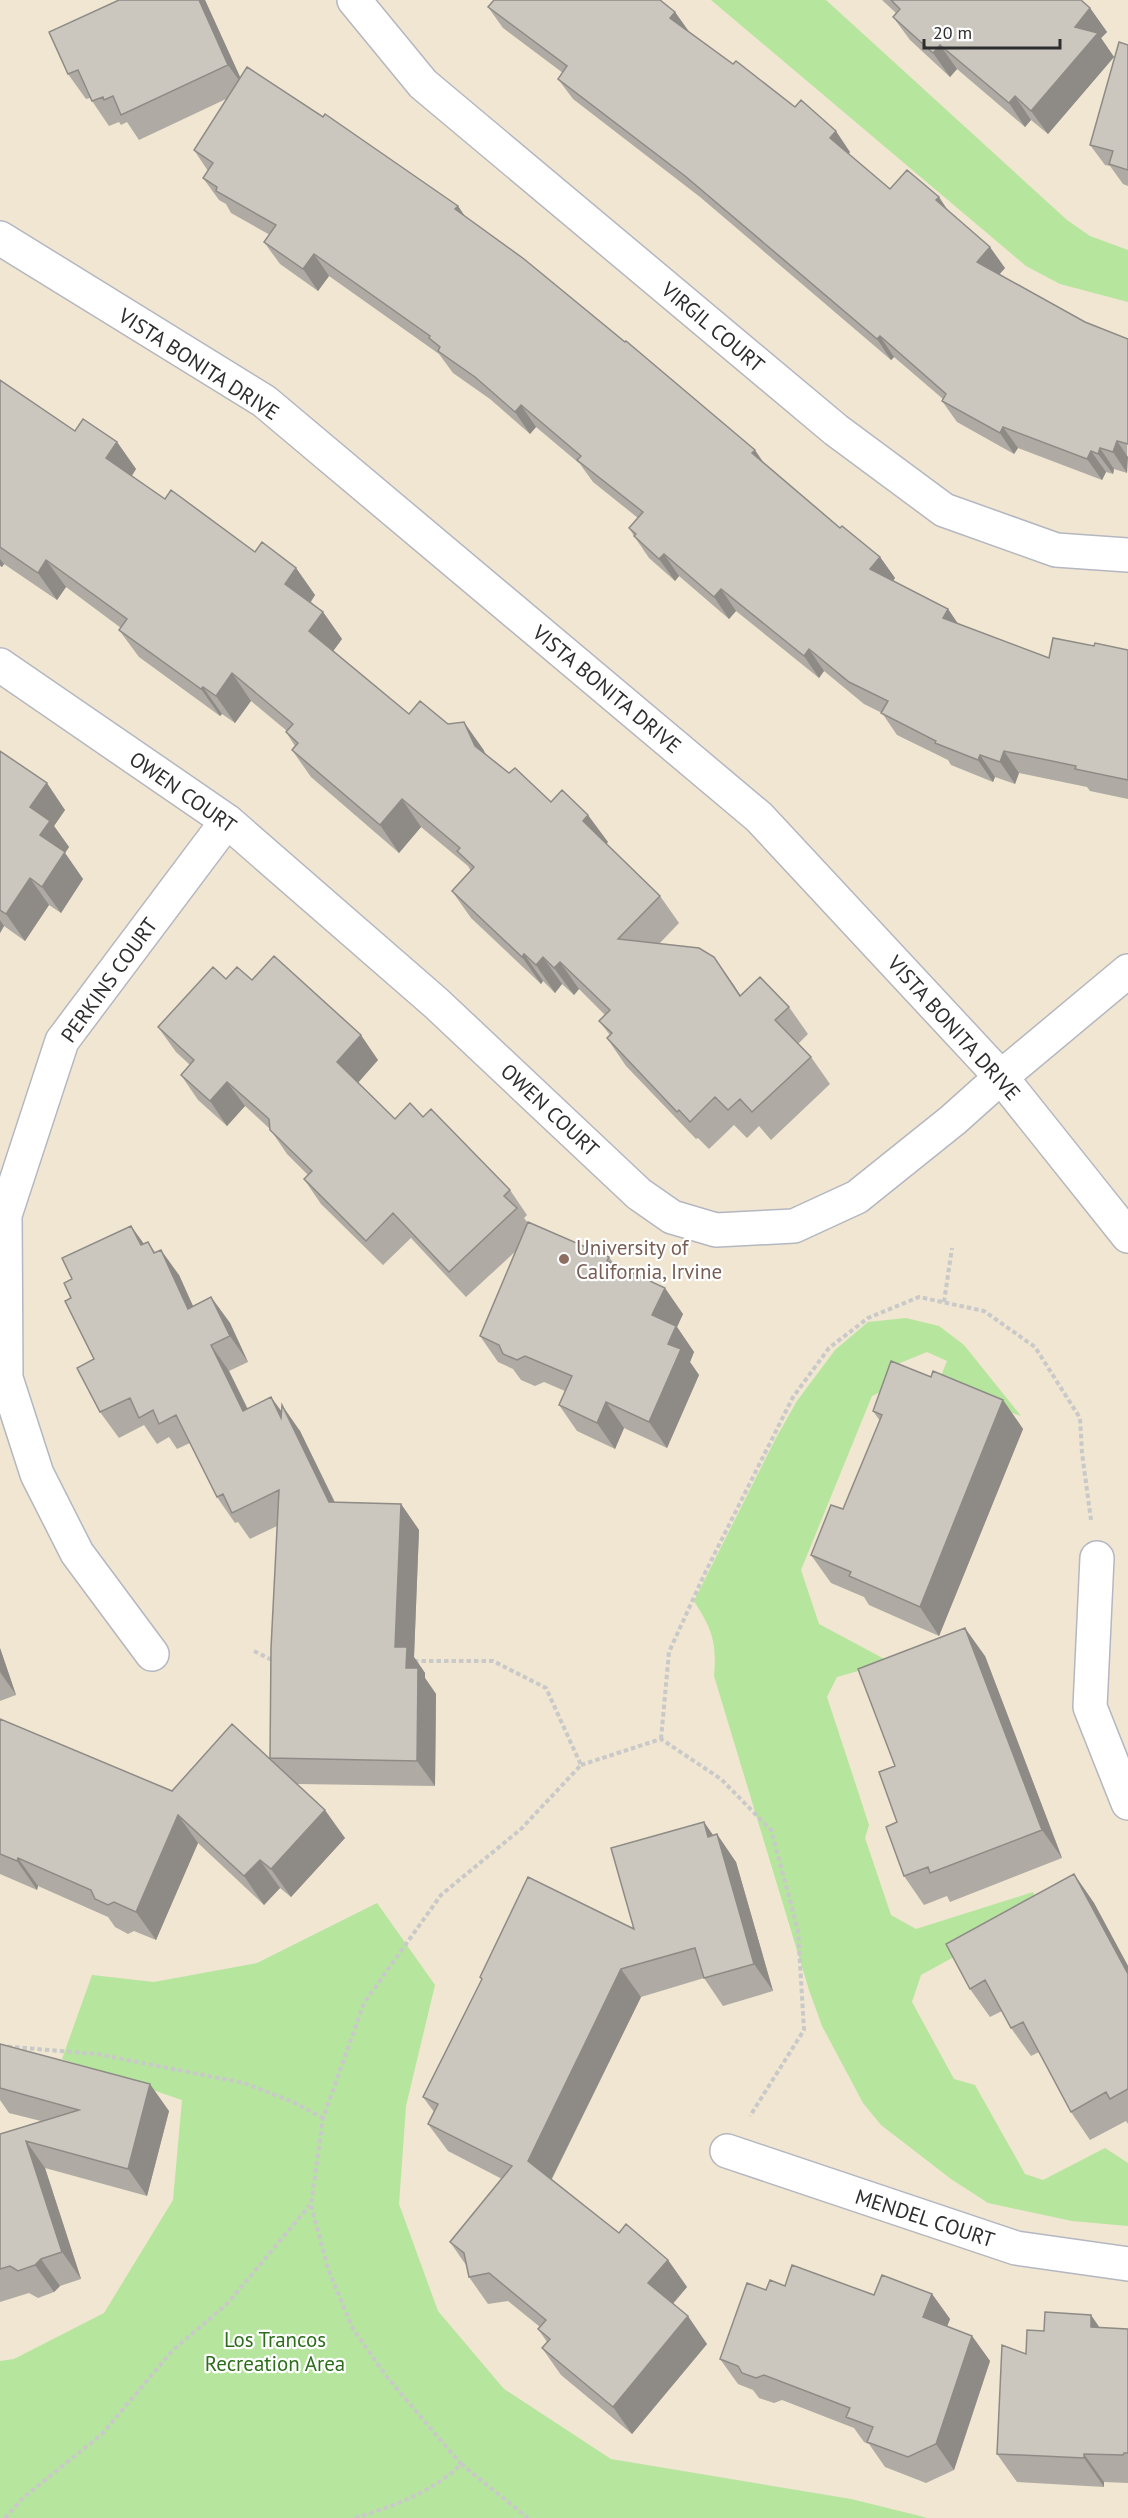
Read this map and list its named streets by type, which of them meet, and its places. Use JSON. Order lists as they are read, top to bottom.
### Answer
{
  "streets": {
    "street": [
      "VIRGIL COURT",
      "VISTA BONITA DRIVE",
      "OWEN COURT",
      "PERKINS COURT",
      "MENDEL COURT"
    ]
  },
  "crossings": [
    ["VISTA BONITA DRIVE", "OWEN COURT"],
    ["OWEN COURT", "PERKINS COURT"]
  ],
  "parks": ["Los Trancos Recreation Area"],
  "places": ["University of California, Irvine"],
  "scale_bar": "20 m"
}
